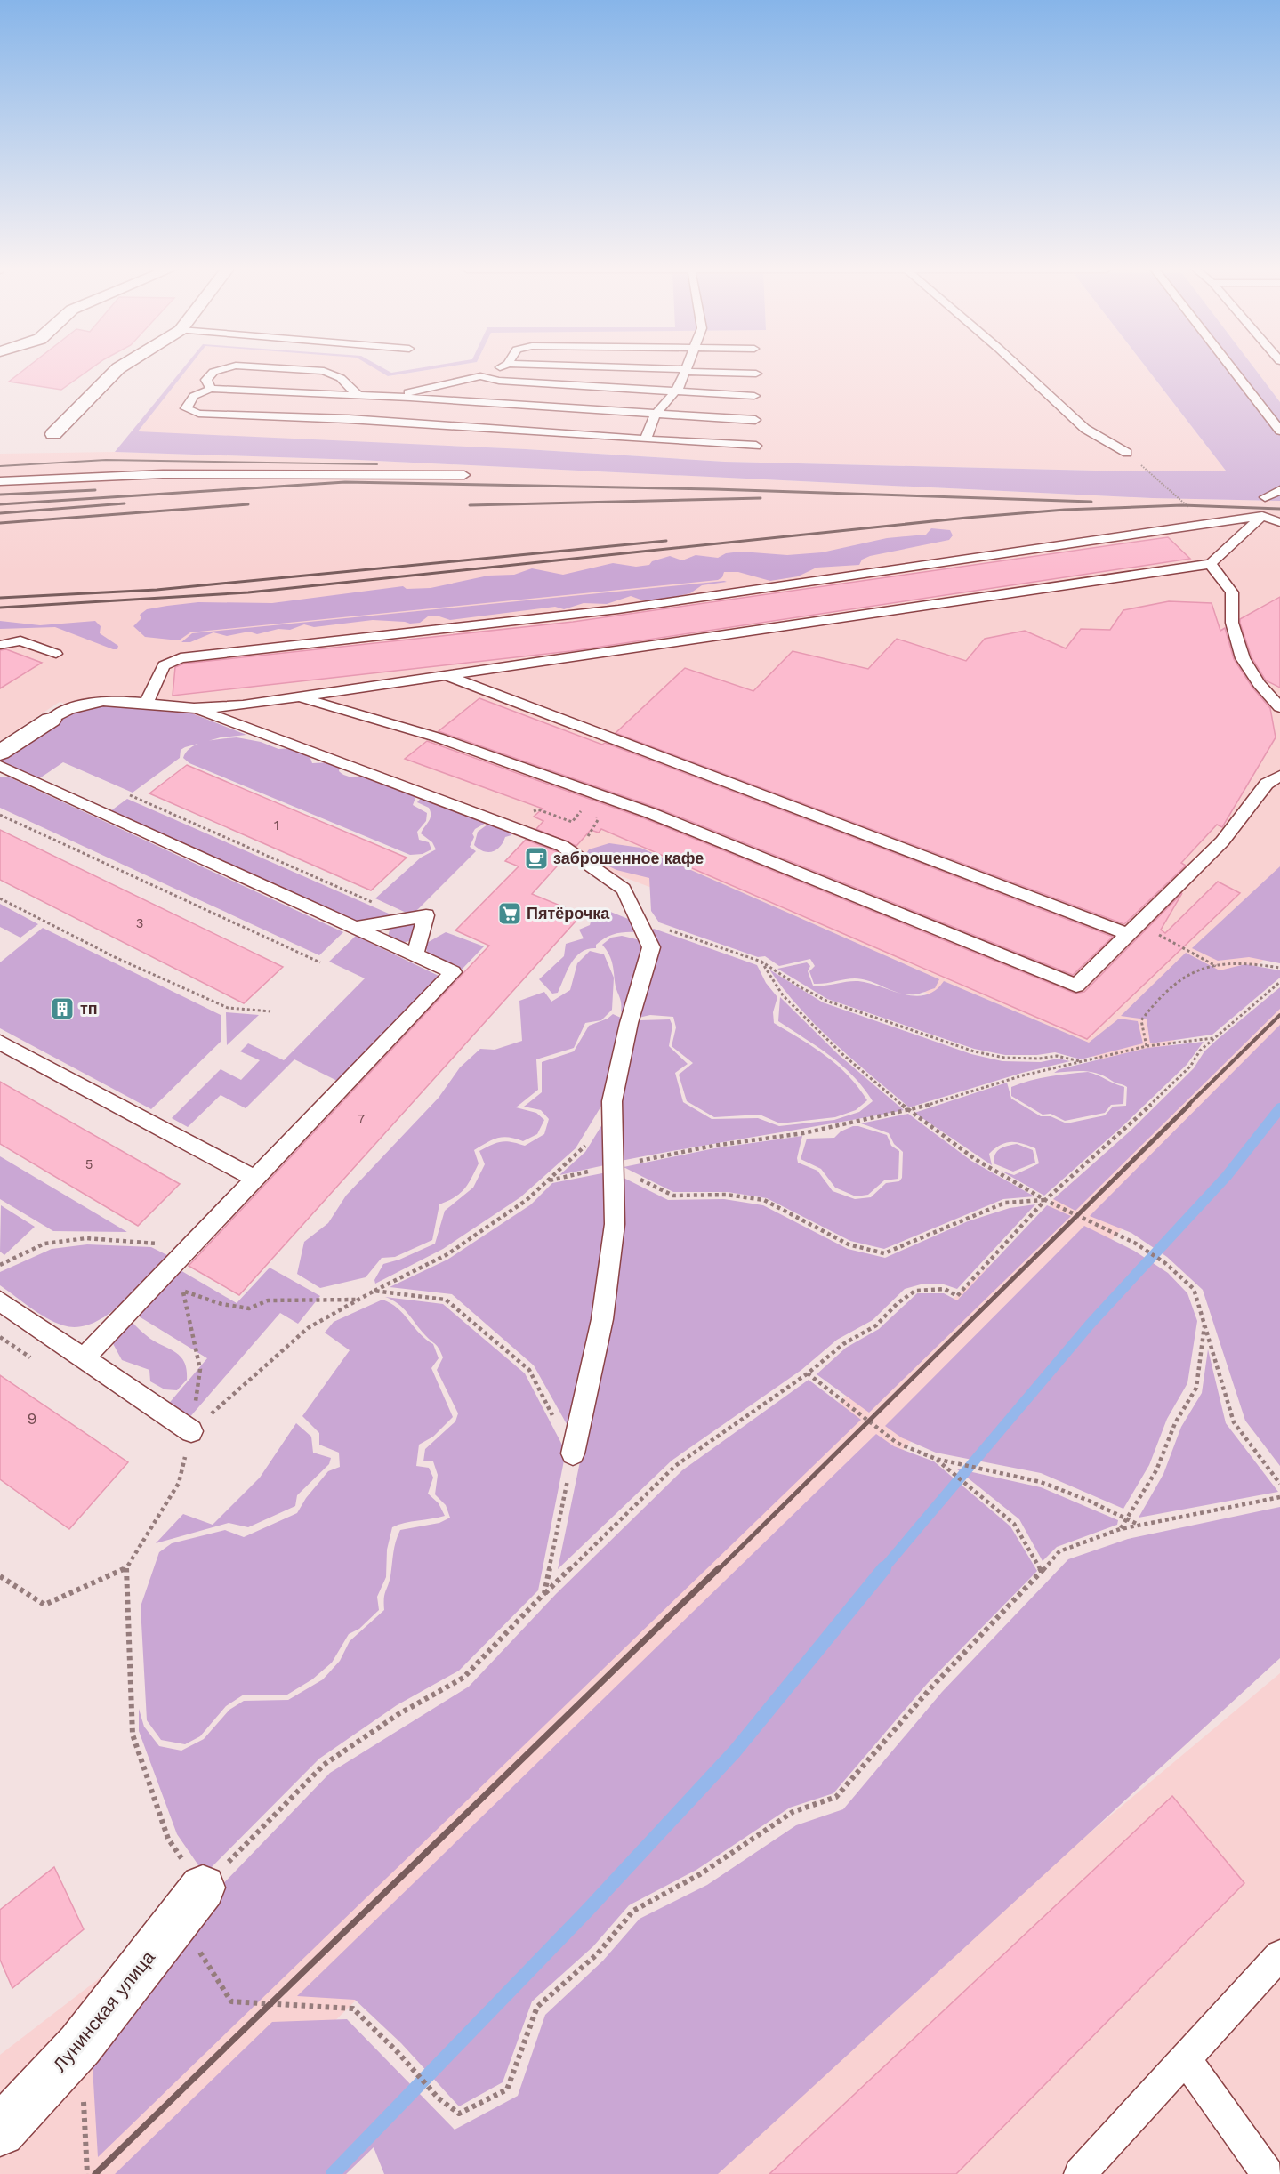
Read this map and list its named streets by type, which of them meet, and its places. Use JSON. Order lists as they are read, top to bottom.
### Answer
{
  "streets": {
    "street": ["Лунинская улица"]
  },
  "places": {
    "cafe": ["заброшенное кафе"],
    "supermarket": ["Пятёрочка"],
    "building": ["тп"]
  },
  "house_numbers": [
    "1",
    "3",
    "7",
    "5",
    "9"
  ]
}
